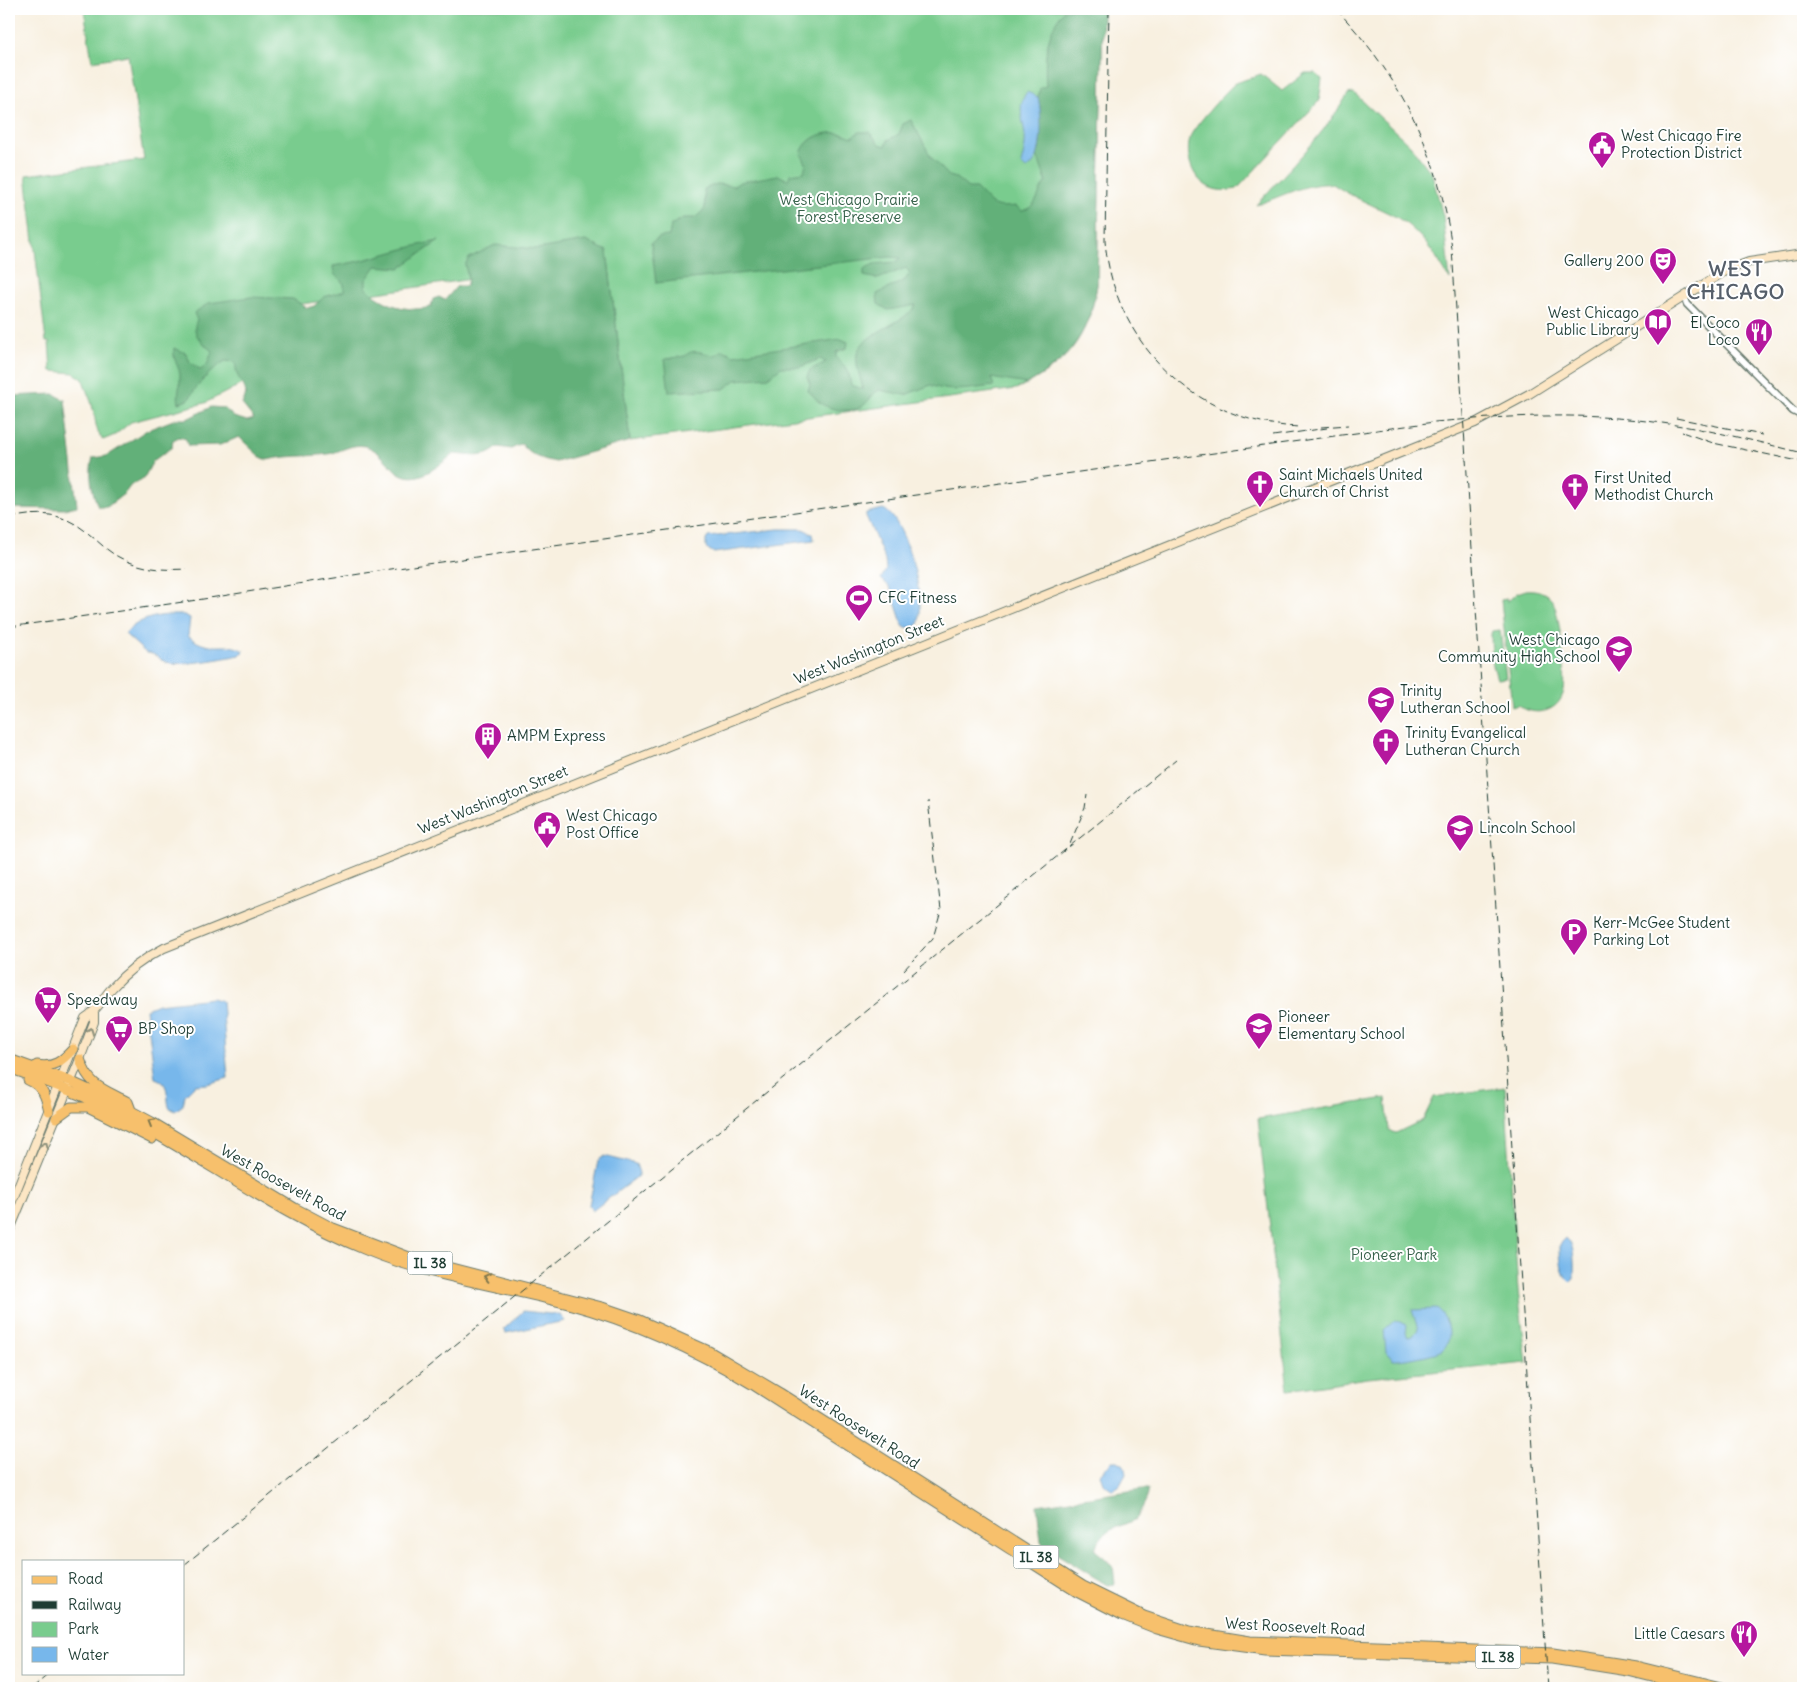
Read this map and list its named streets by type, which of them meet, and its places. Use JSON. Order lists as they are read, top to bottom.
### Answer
{
  "streets": {
    "main road": ["West Washington Street", "West Roosevelt Road", "IL 38"]
  },
  "crossings": [
    ["West Washington Street", "West Roosevelt Road"]
  ],
  "districts": ["WEST CHICAGO"],
  "parks": ["West Chicago Prairie Forest Preserve", "Pioneer Park"],
  "places": {
    "public building": ["West Chicago Fire Protection District", "West Chicago Post Office"],
    "theatre": ["Gallery 200"],
    "library": ["West Chicago Public Library"],
    "restaurant": ["El Coco Loco", "Little Caesars"],
    "church": ["Saint Michaels United Church of Christ", "First United Methodist Church", "Trinity Evangelical Lutheran Church"],
    "sports": ["CFC Fitness"],
    "school or university": [
      "West Chicago Community High School",
      "Trinity Lutheran School",
      "Lincoln School",
      "Pioneer Elementary School"
    ],
    "building": ["AMPM Express"],
    "parking": ["Kerr-McGee Student Parking Lot"],
    "supermarket": ["Speedway", "BP Shop"]
  },
  "legend": [
    "Road",
    "Railway",
    "Park",
    "Water"
  ]
}
